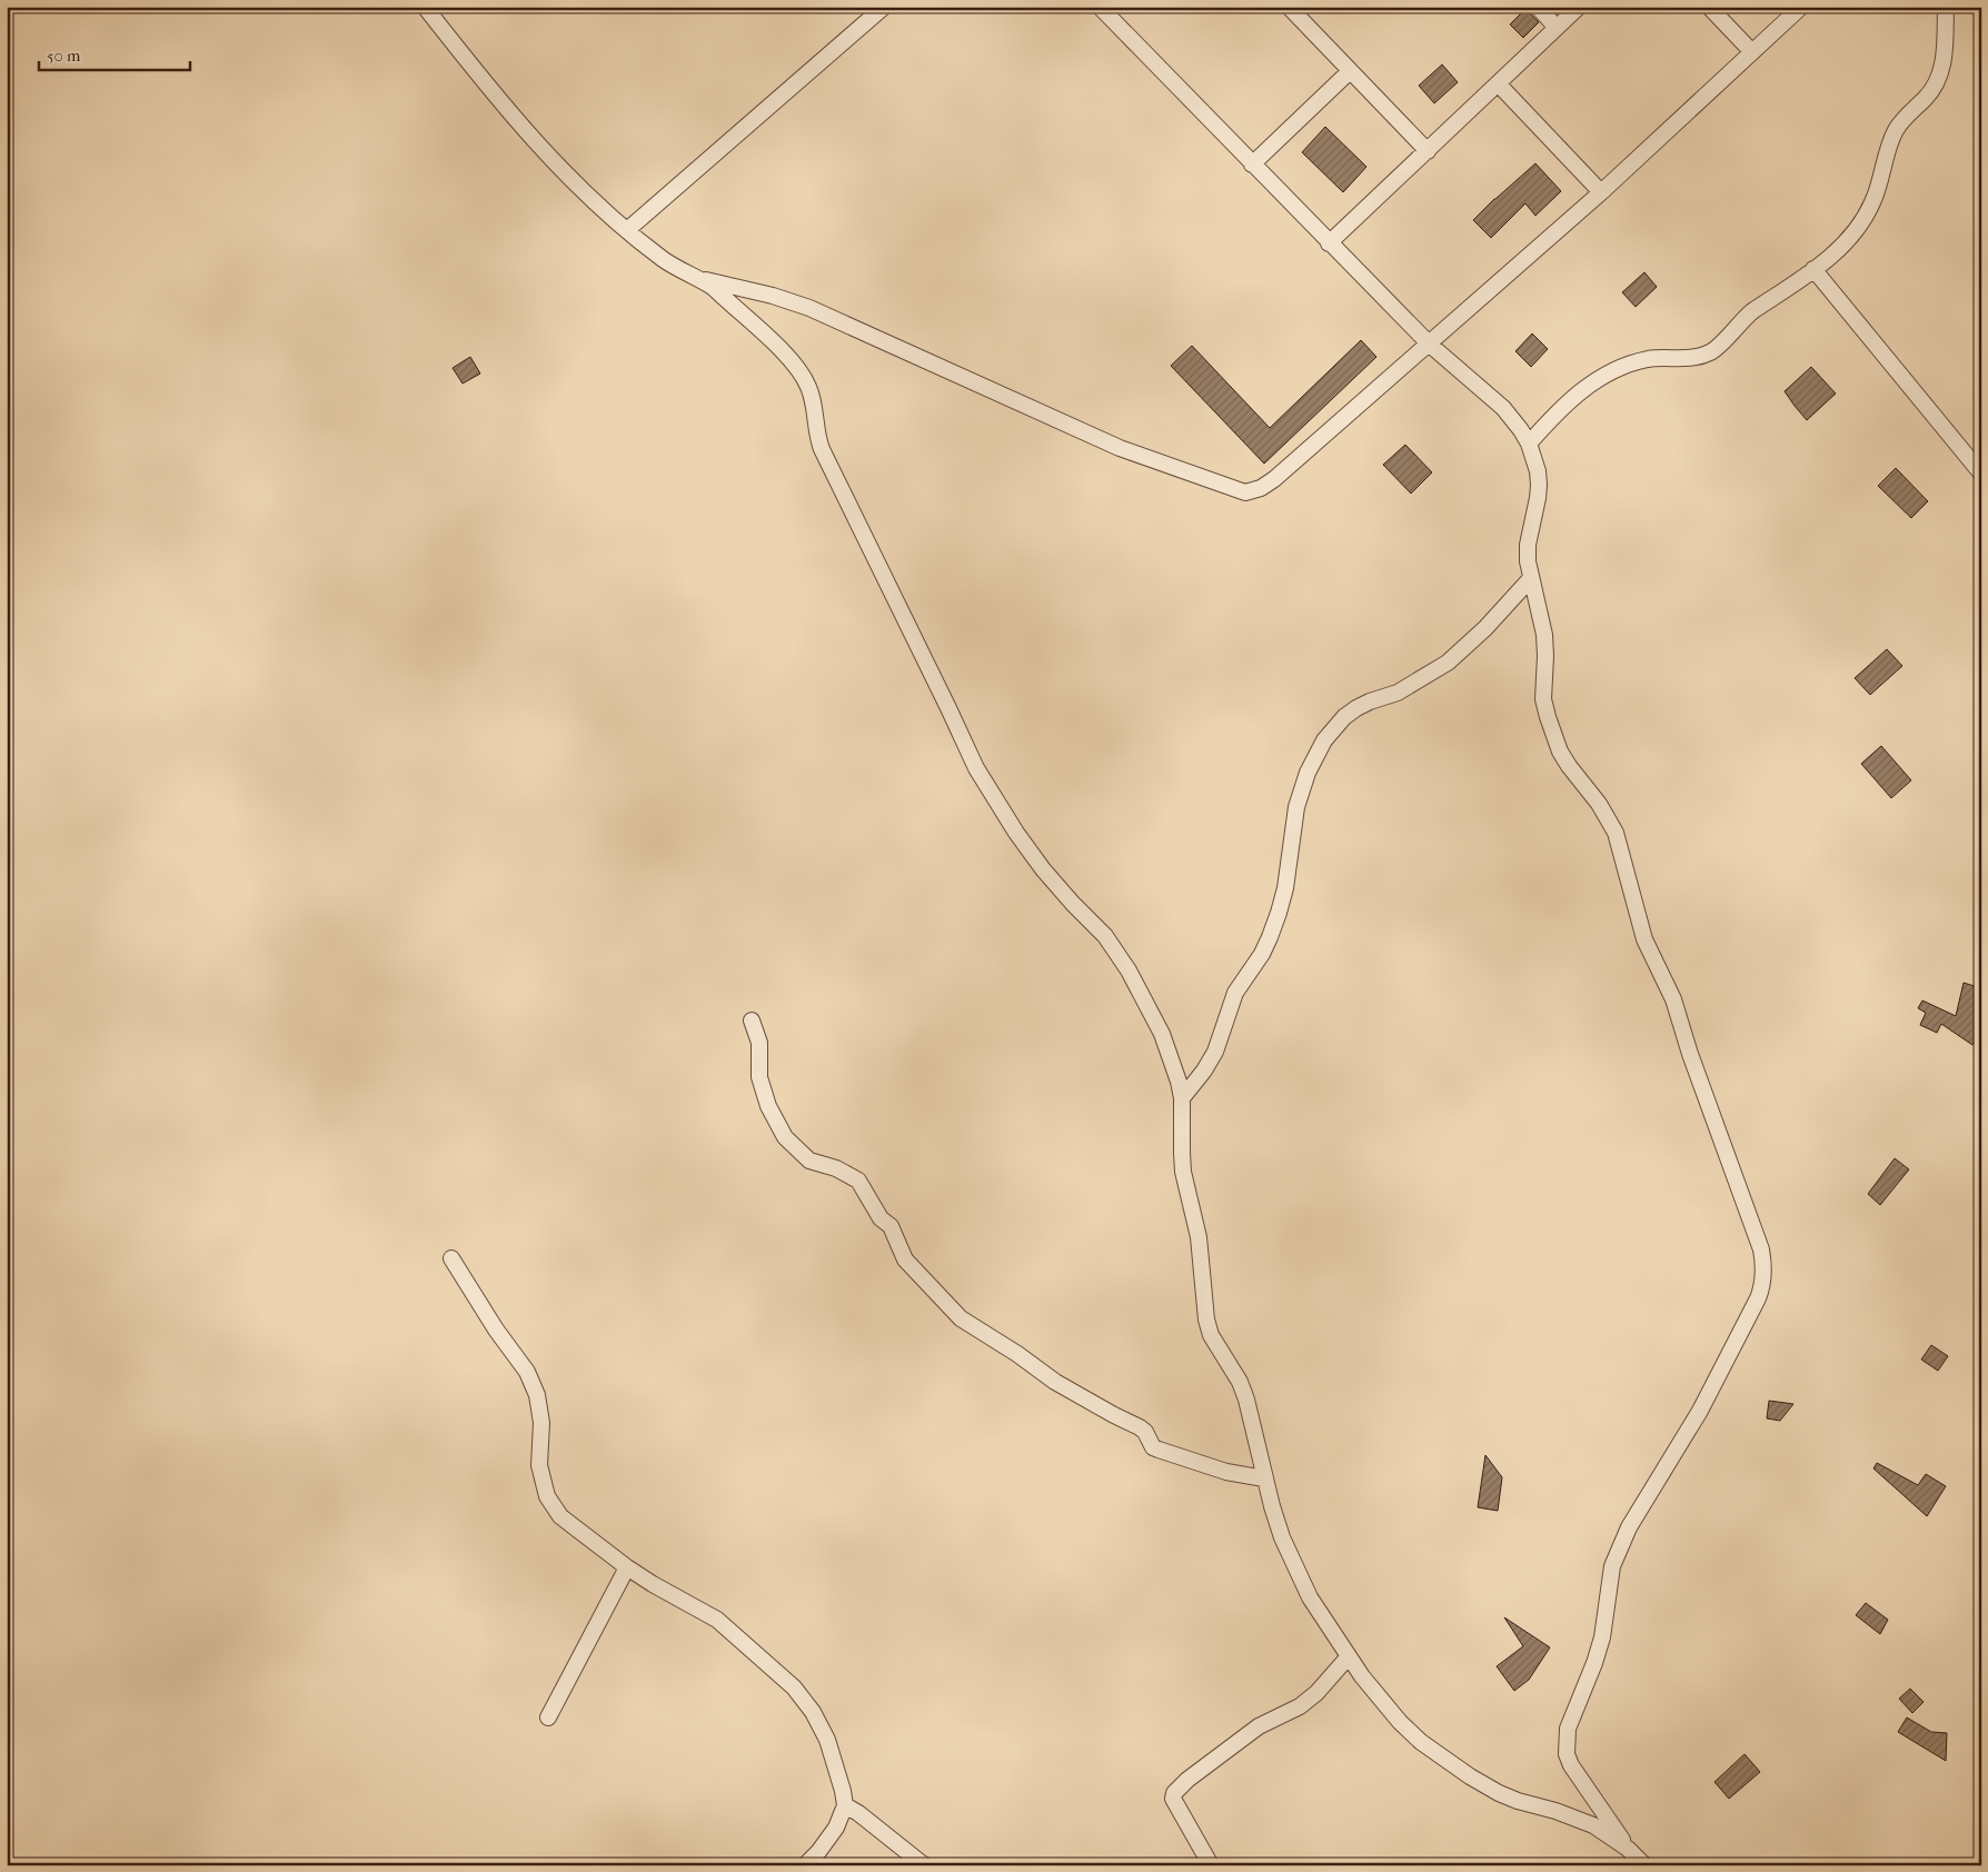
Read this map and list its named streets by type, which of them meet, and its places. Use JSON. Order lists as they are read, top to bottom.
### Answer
{
  "scale_bar": "50 m"
}
